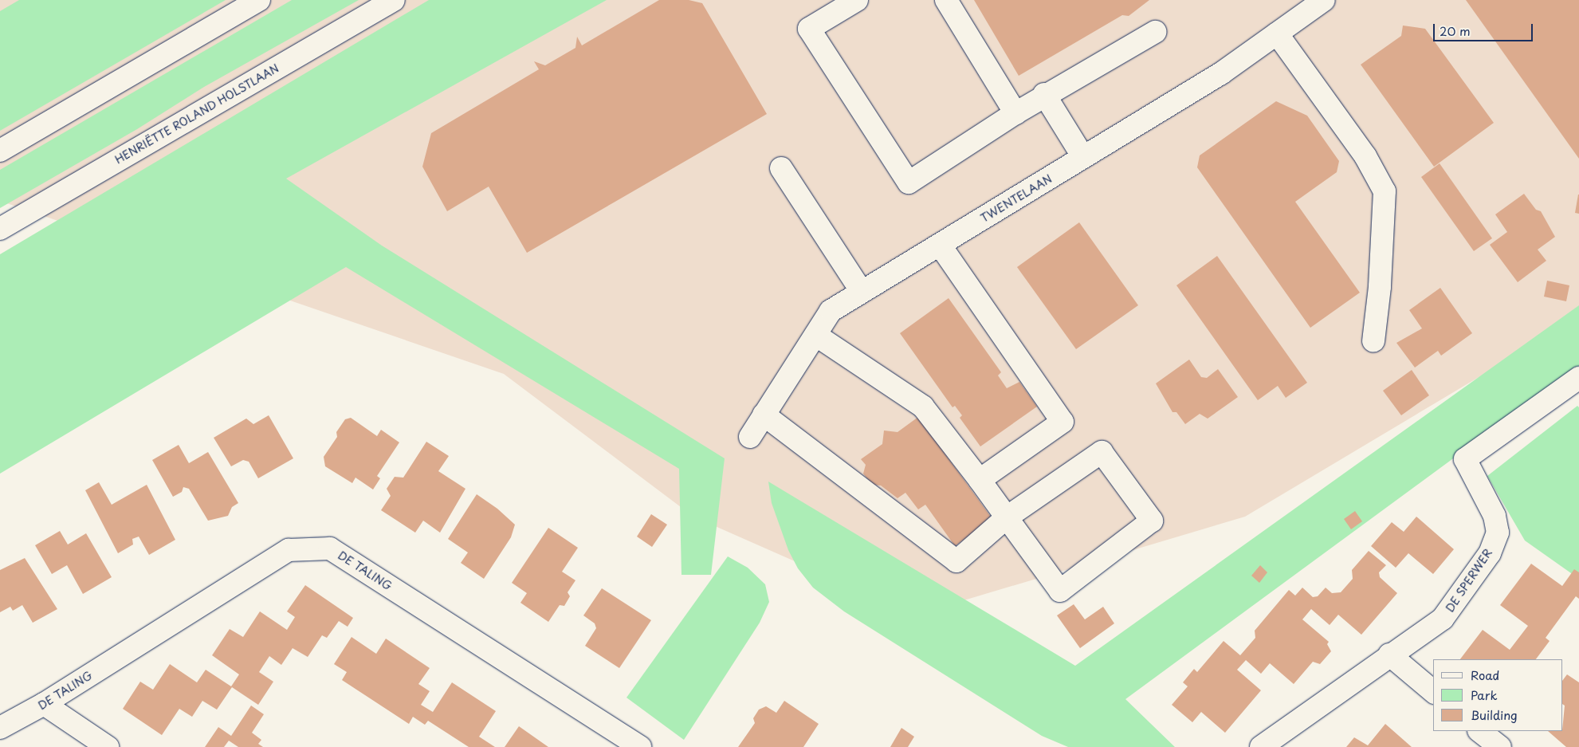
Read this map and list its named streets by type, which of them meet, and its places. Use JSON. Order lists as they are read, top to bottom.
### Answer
{
  "streets": {
    "street": [
      "HENRIËTTE ROLAND HOLSTLAAN",
      "TWENTELAAN",
      "DE TALING",
      "DE SPERWER"
    ]
  },
  "legend": ["Road", "Park", "Building"],
  "scale_bar": "20 m"
}
